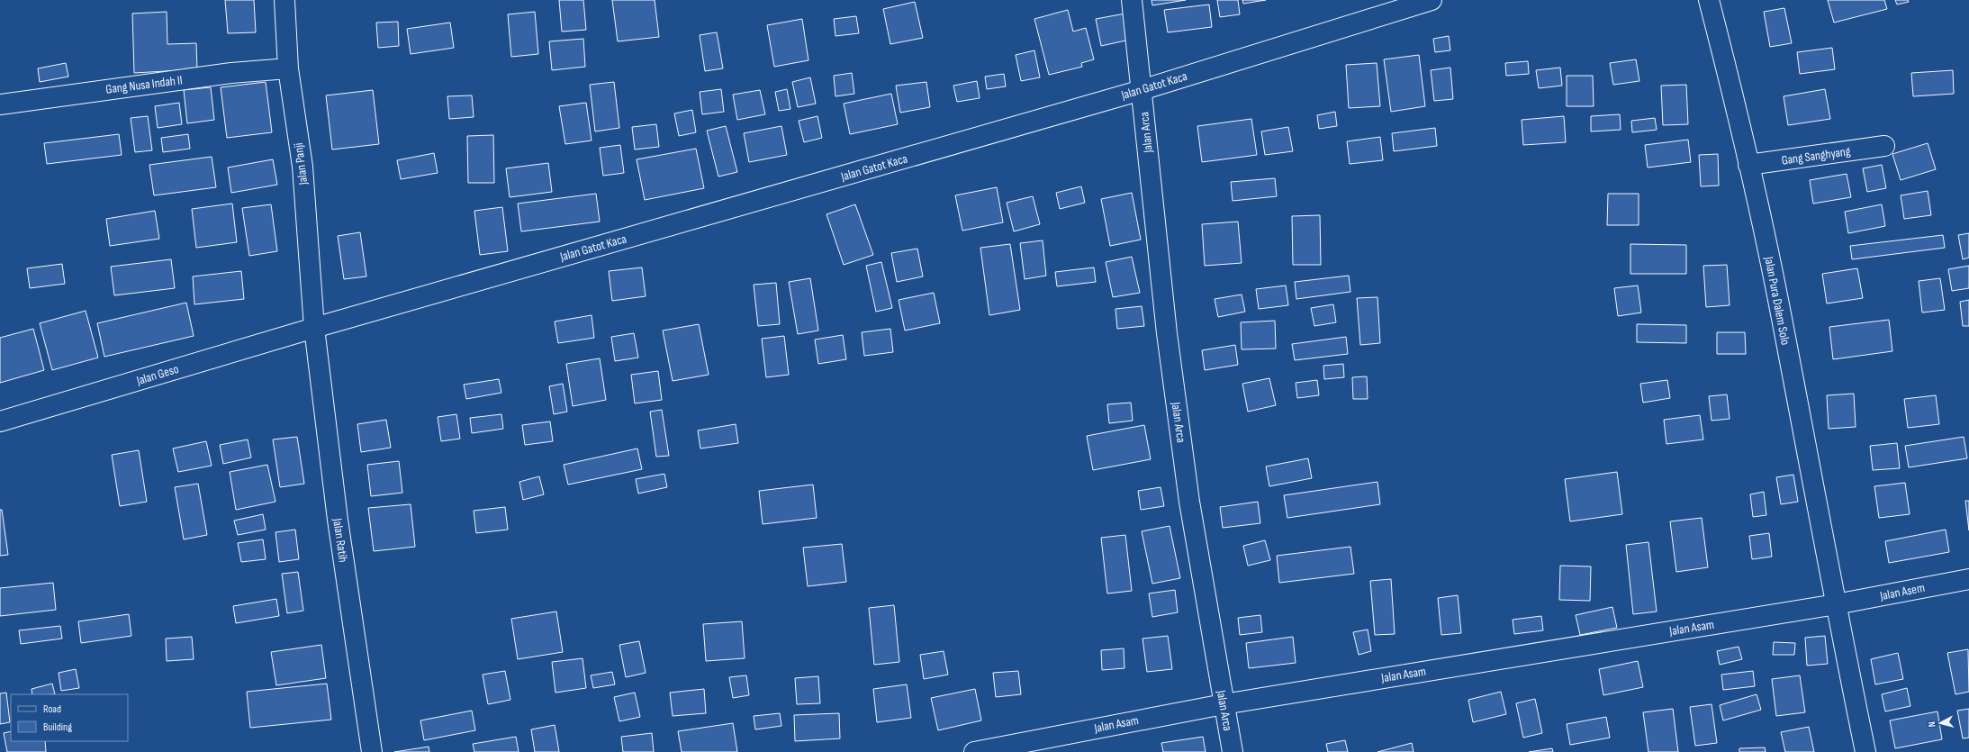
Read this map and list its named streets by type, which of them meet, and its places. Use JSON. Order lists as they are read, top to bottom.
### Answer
{
  "streets": {
    "street": [
      "Gang Nusa Indah II",
      "Jalan Gatot Kaca",
      "Jalan Arca",
      "Gang Sanghyang",
      "Jalan Panji",
      "Jalan Pura Dalem Solo",
      "Jalan Geso",
      "Jalan Ratih",
      "Jalan Asem",
      "Jalan Asam"
    ]
  },
  "crossings": [
    ["Gang Nusa Indah II", "Jalan Panji"],
    ["Jalan Gatot Kaca", "Jalan Arca"],
    ["Jalan Gatot Kaca", "Jalan Panji"],
    ["Jalan Gatot Kaca", "Jalan Geso"],
    ["Jalan Gatot Kaca", "Jalan Ratih"],
    ["Jalan Arca", "Jalan Asam"],
    ["Gang Sanghyang", "Jalan Pura Dalem Solo"],
    ["Jalan Panji", "Jalan Geso"],
    ["Jalan Panji", "Jalan Ratih"],
    ["Jalan Pura Dalem Solo", "Jalan Asem"],
    ["Jalan Pura Dalem Solo", "Jalan Asam"],
    ["Jalan Geso", "Jalan Ratih"],
    ["Jalan Asem", "Jalan Asam"]
  ],
  "legend": ["Road", "Building"],
  "north": "left"
}
